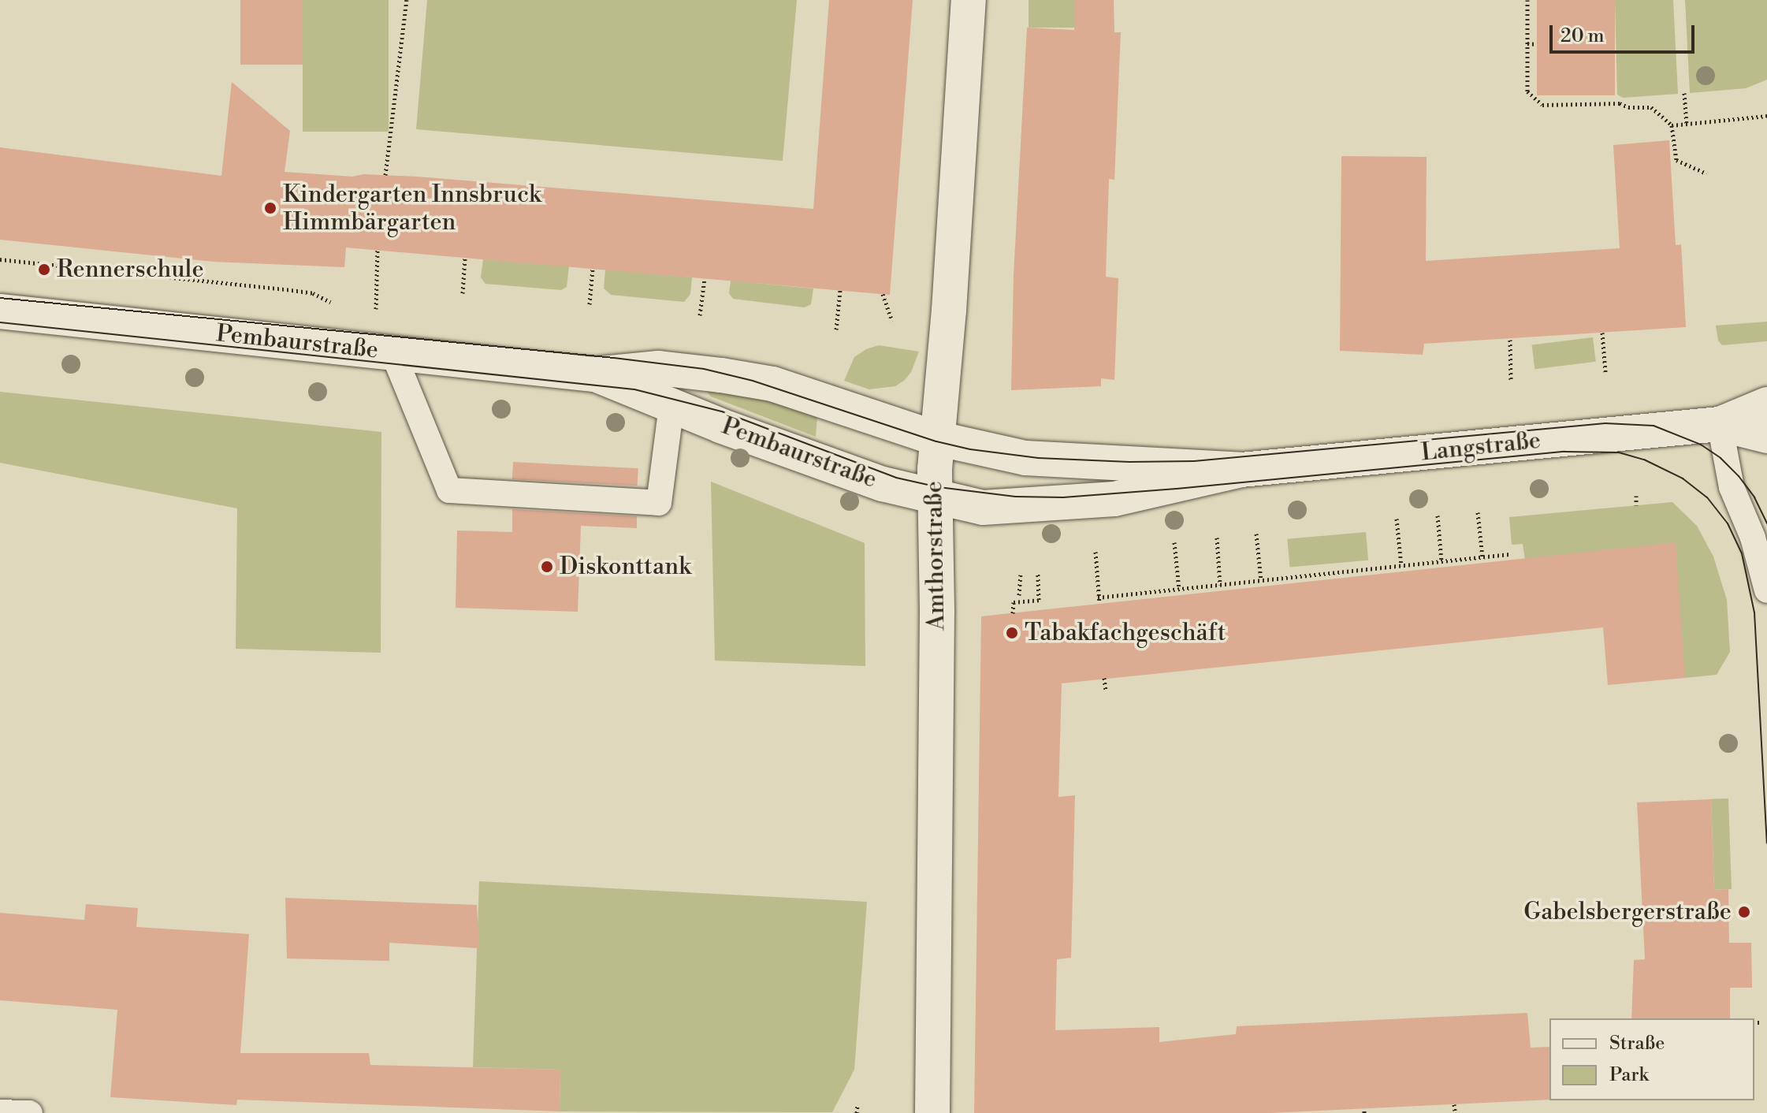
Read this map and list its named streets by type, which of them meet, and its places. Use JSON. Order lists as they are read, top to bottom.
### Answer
{
  "streets": {
    "street": ["Pembaurstraße", "Langstraße", "Amthorstraße"]
  },
  "crossings": [
    ["Pembaurstraße", "Langstraße"],
    ["Pembaurstraße", "Amthorstraße"],
    ["Langstraße", "Amthorstraße"]
  ],
  "places": [
    "Kindergarten Innsbruck Himmbärgarten",
    "Rennerschule",
    "Diskonttank",
    "Tabakfachgeschäft",
    "Gabelsbergerstraße"
  ],
  "legend": ["Straße", "Park"],
  "scale_bar": "20 m"
}
